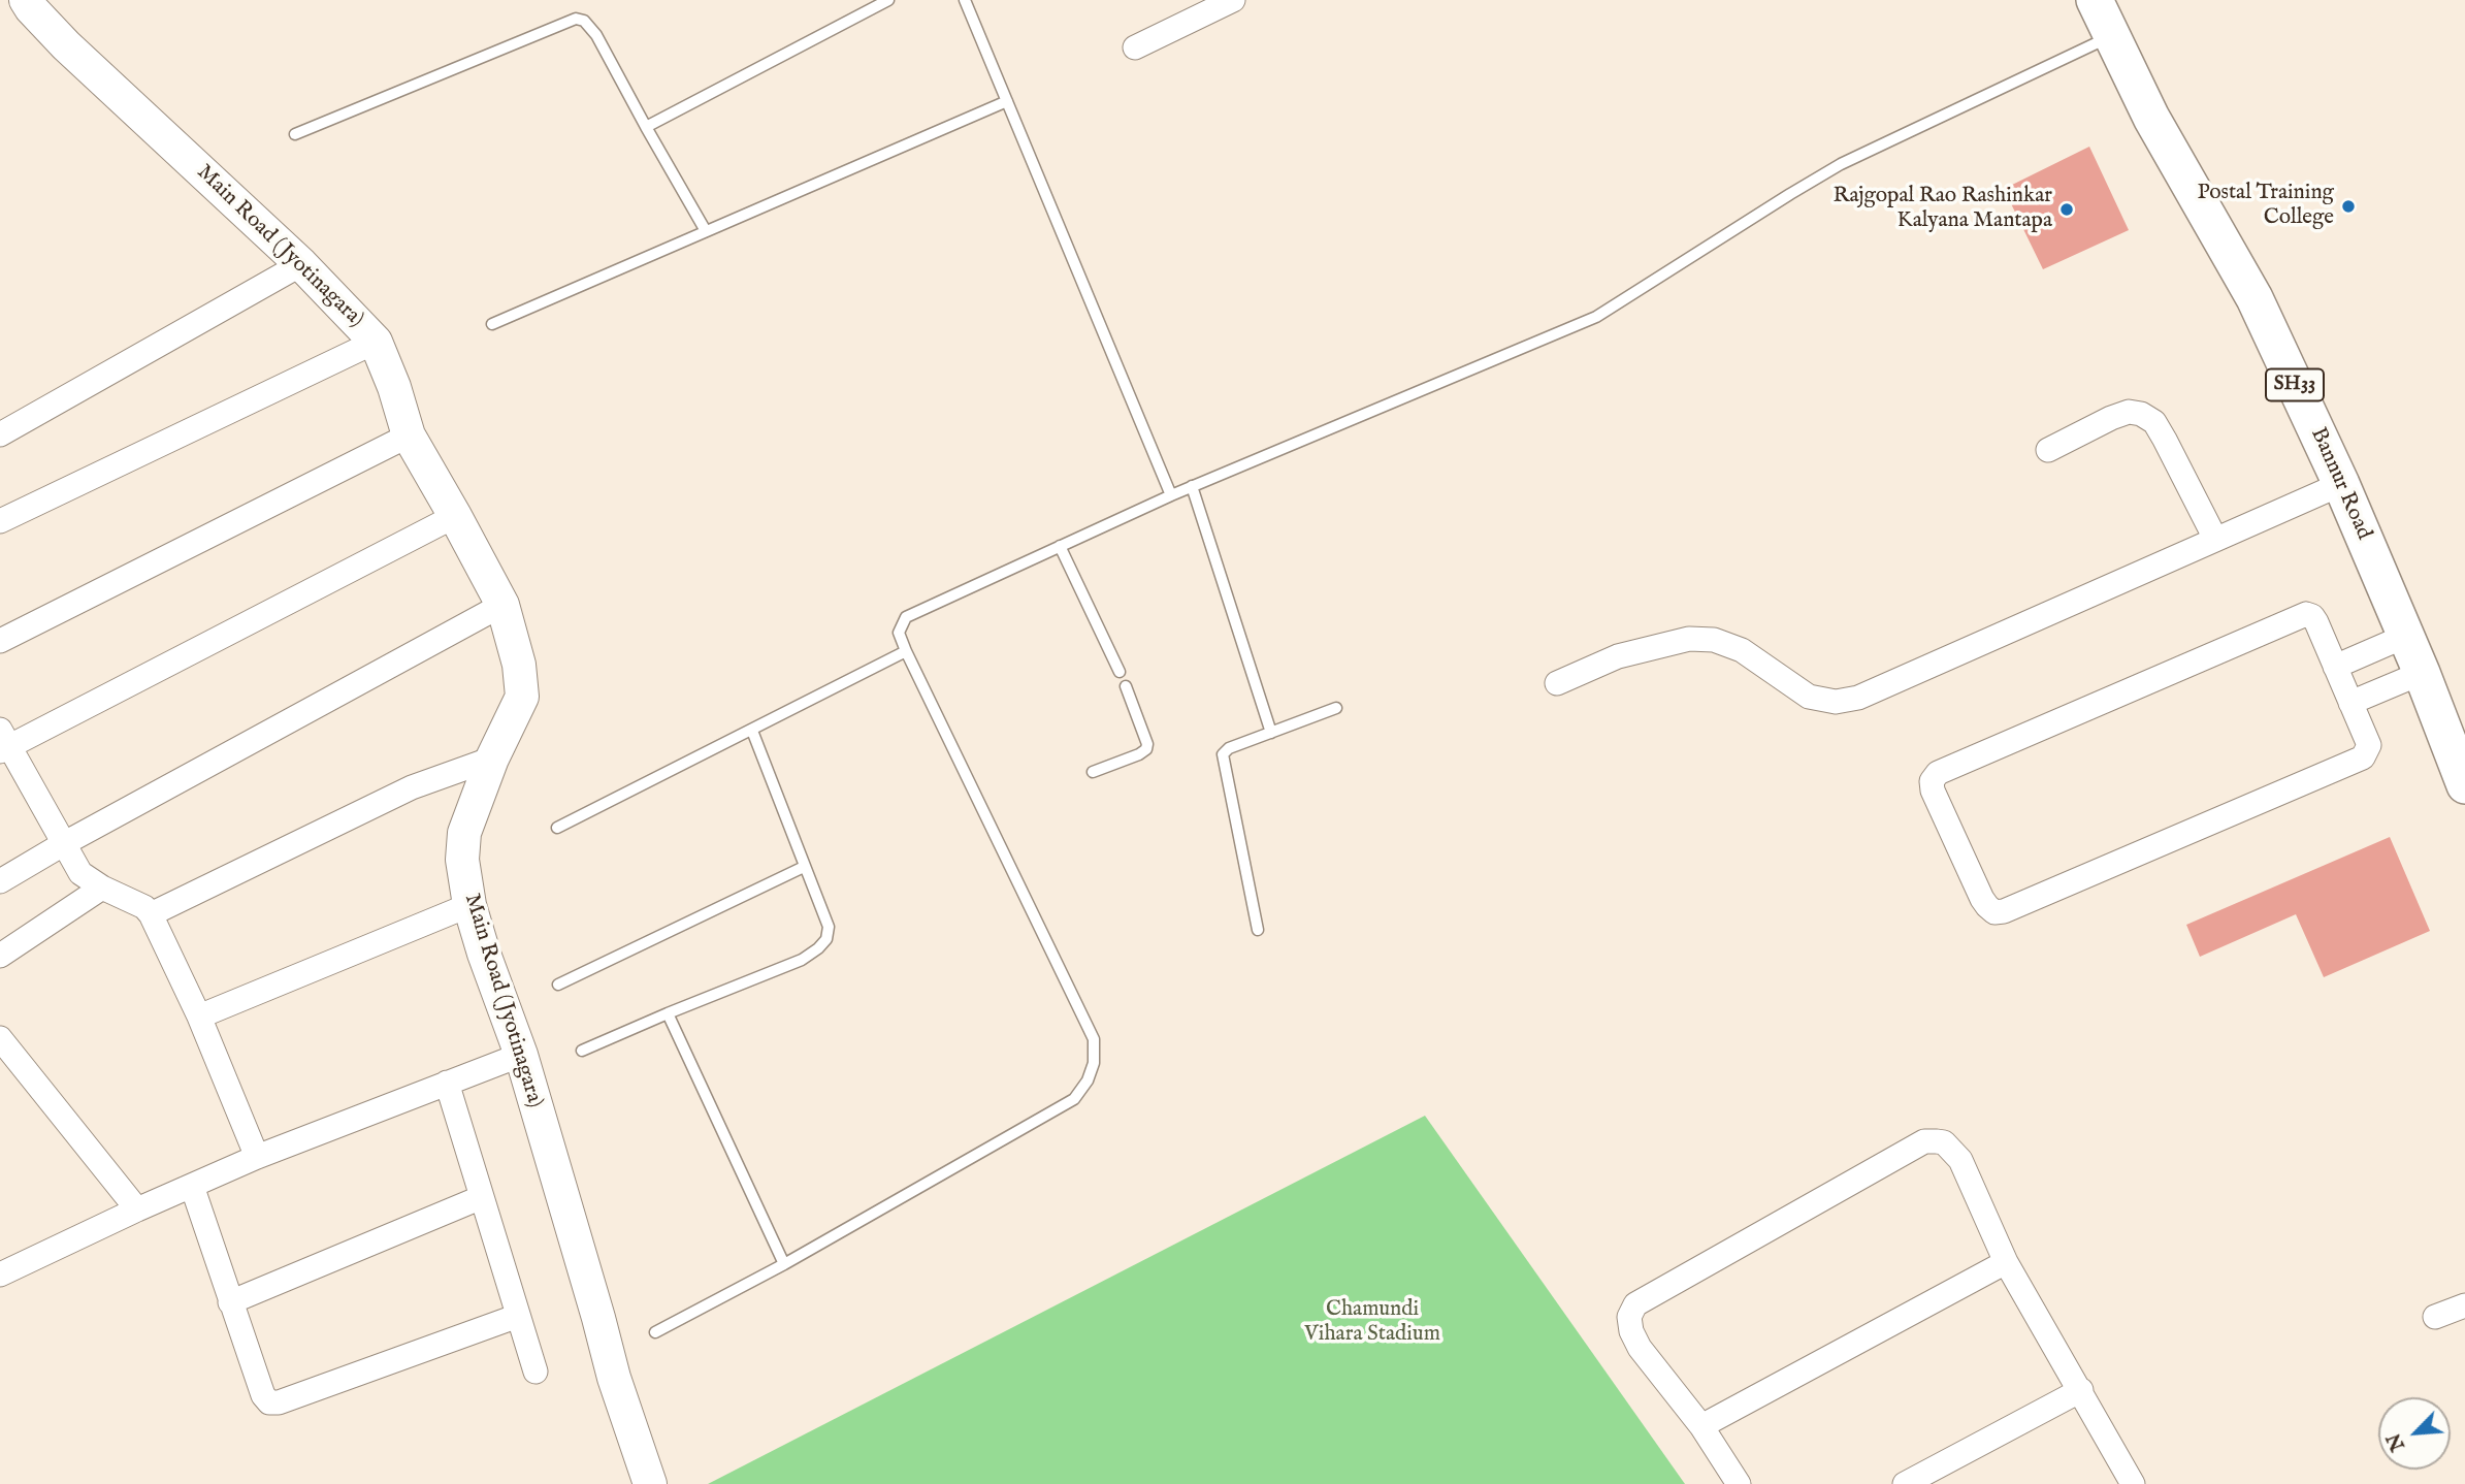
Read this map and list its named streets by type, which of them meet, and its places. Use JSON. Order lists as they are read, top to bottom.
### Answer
{
  "streets": {
    "main road": ["SH33", "Bannur Road"],
    "street": ["Main Road (Jyotinagara)"]
  },
  "parks": ["Chamundi Vihara Stadium"],
  "places": ["Postal Training College", "Rajgopal Rao Rashinkar Kalyana Mantapa"],
  "north": "bottom left"
}
